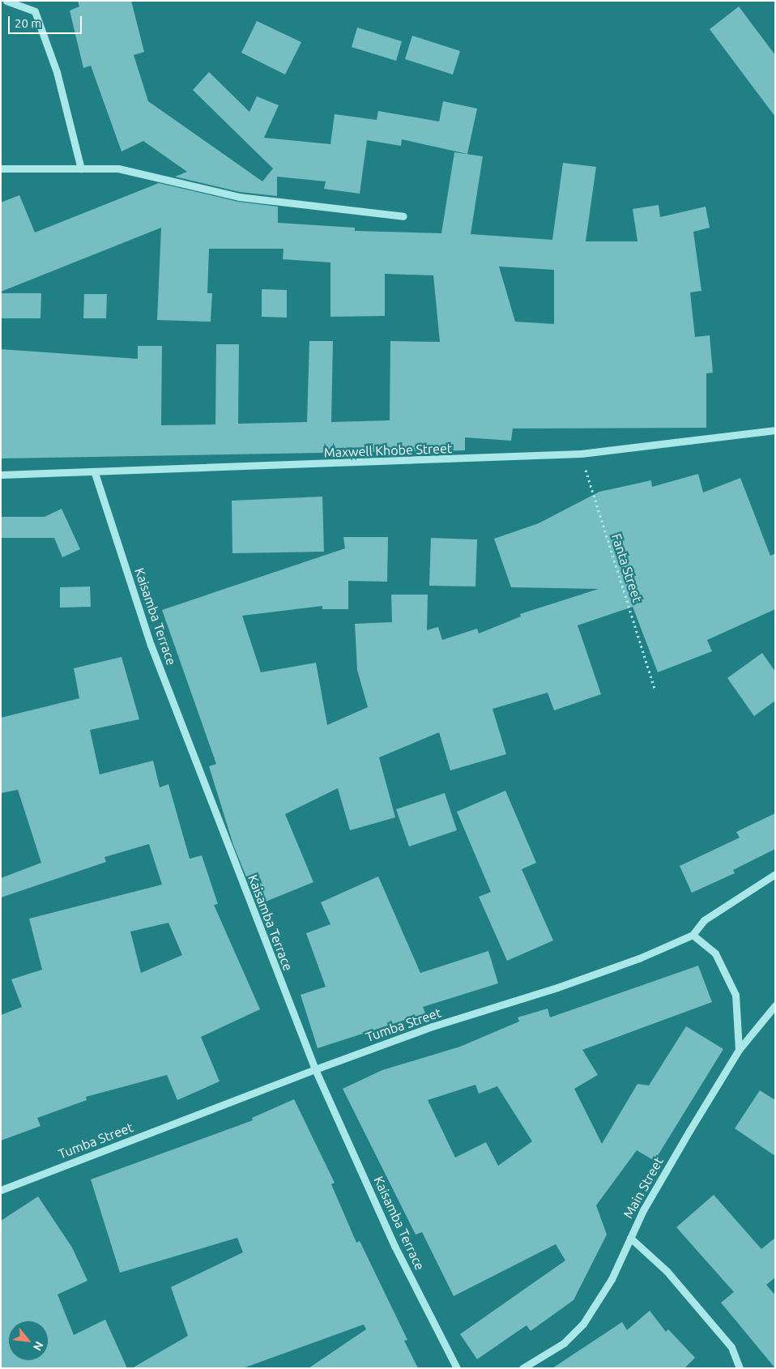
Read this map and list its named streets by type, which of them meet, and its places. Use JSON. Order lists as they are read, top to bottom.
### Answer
{
  "streets": {
    "street": [
      "Maxwell Khobe Street",
      "Kaisamba Terrace",
      "Tumba Street",
      "Main Street"
    ],
    "path": ["Fanta Street"]
  },
  "crossings": [
    ["Maxwell Khobe Street", "Fanta Street"],
    ["Maxwell Khobe Street", "Kaisamba Terrace"],
    ["Kaisamba Terrace", "Tumba Street"]
  ],
  "scale_bar": "20 m",
  "north": "bottom right"
}
